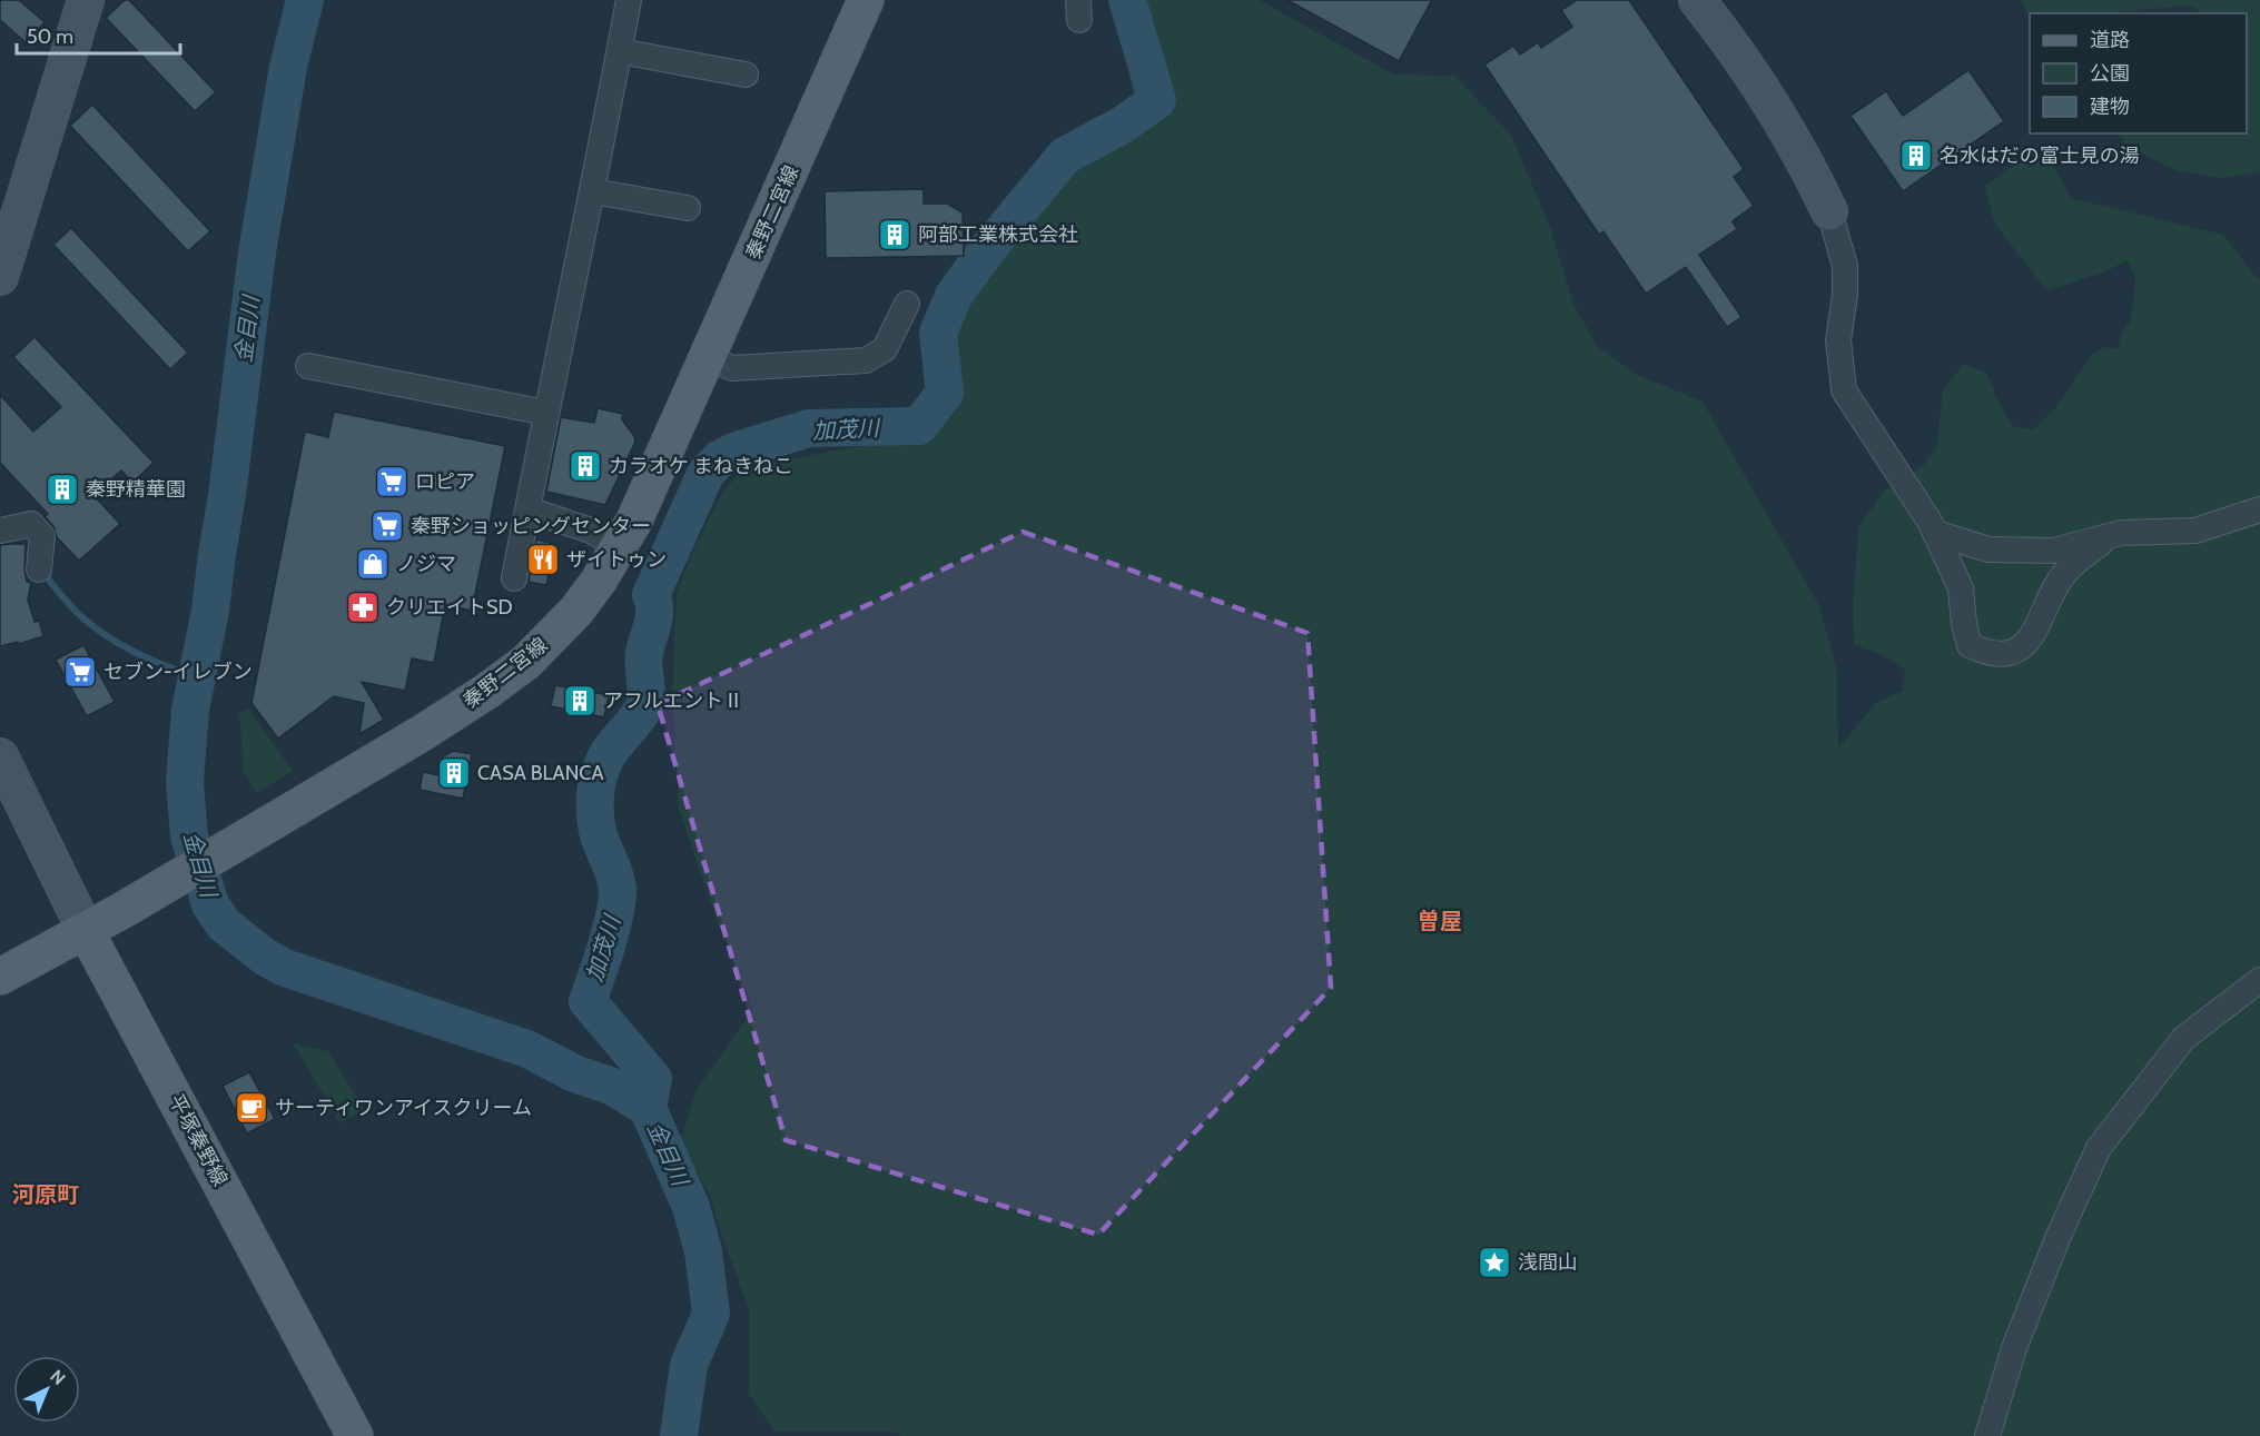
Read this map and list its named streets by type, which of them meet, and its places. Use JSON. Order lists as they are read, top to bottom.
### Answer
{
  "streets": {
    "main road": ["秦野二宮線", "平塚秦野線"]
  },
  "crossings": [
    ["秦野二宮線", "平塚秦野線"]
  ],
  "districts": ["曽屋", "河原町"],
  "water": ["金目川", "加茂川"],
  "places": {
    "building": [
      "名水はだの富士見の湯",
      "阿部工業株式会社",
      "カラオケ まねきねこ",
      "秦野精華園",
      "アフルエントⅡ",
      "CASA BLANCA"
    ],
    "supermarket": ["ロピア", "秦野ショッピングセンター", "セブン-イレブン"],
    "restaurant": ["ザイトゥン"],
    "shop": ["ノジマ"],
    "pharmacy": ["クリエイトSD"],
    "cafe": ["サーティワンアイスクリーム"],
    "place": ["浅間山"]
  },
  "legend": ["道路", "公園", "建物"],
  "scale_bar": "50 m",
  "north": "top right"
}
